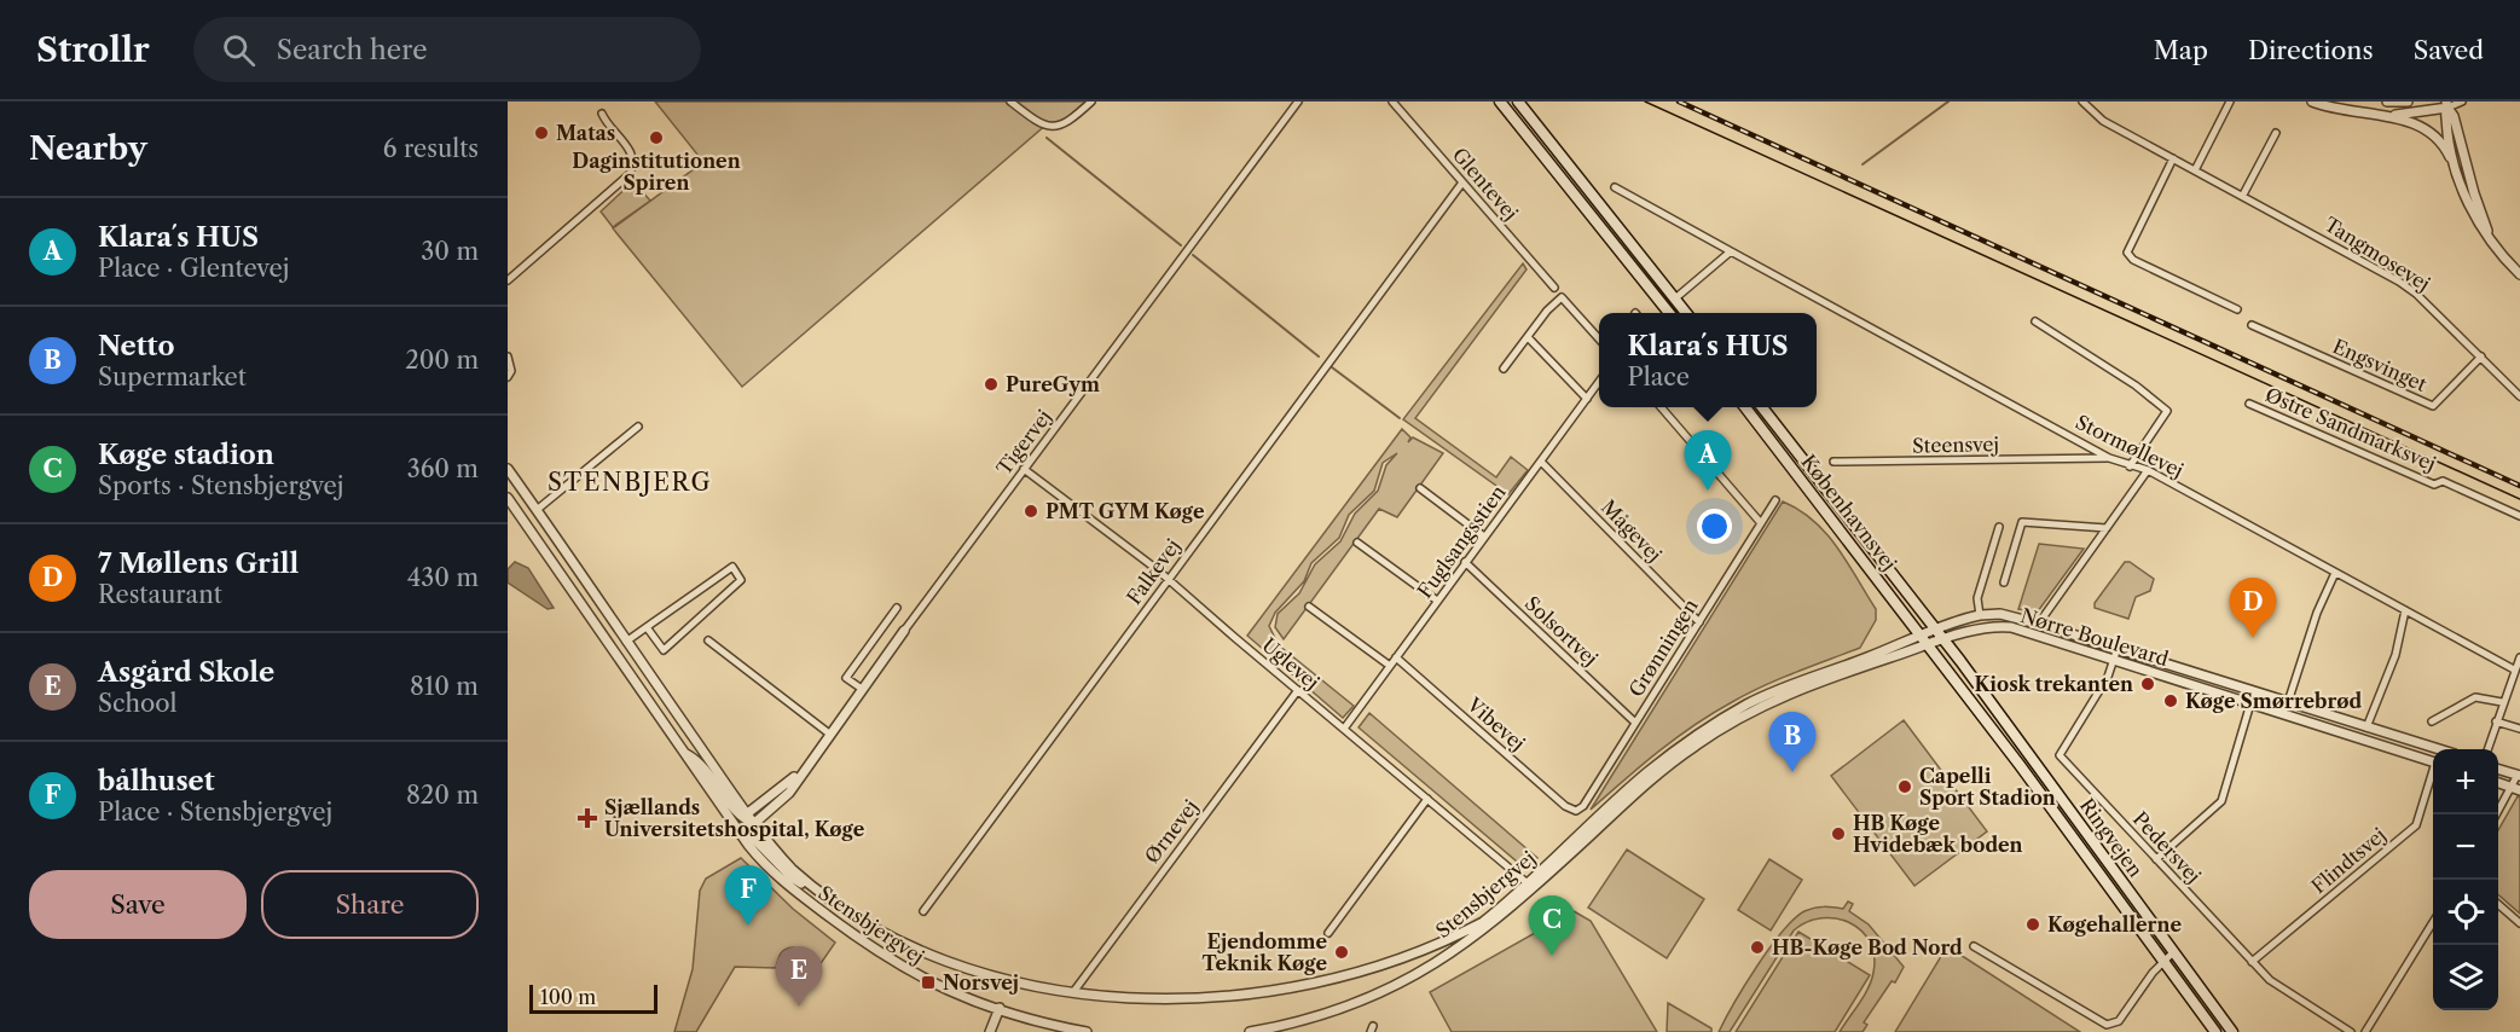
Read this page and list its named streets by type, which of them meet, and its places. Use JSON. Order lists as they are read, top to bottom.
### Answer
{
  "streets": {
    "main road": ["Københavnsvej", "Ringvejen"],
    "street": [
      "Glentevej",
      "Tangmosevej",
      "Engsvinget",
      "Østre Sandmarksvej",
      "Tigervej",
      "Steensvej",
      "Stormøllevej",
      "Mågevej",
      "Fuglsangsstien",
      "Falkevej",
      "Solsortvej",
      "Nørre Boulevard",
      "Grønningen",
      "Uglevej",
      "Vibevej",
      "Ørnevej",
      "Pedersvej",
      "Flindtsvej",
      "Stensbjergvej"
    ]
  },
  "crossings": [
    ["Glentevej", "Falkevej"],
    ["Tangmosevej", "Engsvinget"],
    ["Tigervej", "Uglevej"],
    ["Tigervej", "Stensbjergvej"],
    ["Steensvej", "Stormøllevej"],
    ["Københavnsvej", "Nørre Boulevard"],
    ["Københavnsvej", "Ringvejen"],
    ["Københavnsvej", "Stensbjergvej"],
    ["Mågevej", "Fuglsangsstien"],
    ["Mågevej", "Grønningen"],
    ["Fuglsangsstien", "Solsortvej"],
    ["Fuglsangsstien", "Uglevej"],
    ["Fuglsangsstien", "Vibevej"],
    ["Falkevej", "Uglevej"],
    ["Solsortvej", "Grønningen"],
    ["Nørre Boulevard", "Ringvejen"],
    ["Nørre Boulevard", "Pedersvej"],
    ["Nørre Boulevard", "Stensbjergvej"],
    ["Grønningen", "Vibevej"],
    ["Uglevej", "Ørnevej"],
    ["Uglevej", "Stensbjergvej"],
    ["Ringvejen", "Stensbjergvej"],
    ["Pedersvej", "Flindtsvej"]
  ],
  "districts": ["STENBJERG"],
  "places": {
    "other": [
      "Matas",
      "Daginstitutionen Spiren",
      "PureGym",
      "PMT GYM Køge",
      "Kiosk trekanten",
      "Køge Smørrebrød",
      "Capelli Sport Stadion",
      "HB Køge Hvidebæk boden",
      "Køgehallerne",
      "HB-Køge Bod Nord",
      "Ejendomme Teknik Køge"
    ],
    "health": ["Sjællands Universitetshospital, Køge"],
    "transit": ["Norsvej"]
  },
  "scale_bar": "100 m",
  "page": {
    "header": "Strollr",
    "search": "Search here",
    "nav": ["Map", "Directions", "Saved"],
    "heading": ["Nearby", "6 results"],
    "list": [
      {
        "mark": "A",
        "name": "Klara´s HUS",
        "note": "Place · Glentevej",
        "value": "30 m"
      },
      {
        "mark": "B",
        "name": "Netto",
        "note": "Supermarket",
        "value": "200 m"
      },
      {
        "mark": "C",
        "name": "Køge stadion",
        "note": "Sports · Stensbjergvej",
        "value": "360 m"
      },
      {
        "mark": "D",
        "name": "7 Møllens Grill",
        "note": "Restaurant",
        "value": "430 m"
      },
      {
        "mark": "E",
        "name": "Asgård Skole",
        "note": "School",
        "value": "810 m"
      },
      {
        "mark": "F",
        "name": "bålhuset",
        "note": "Place · Stensbjergvej",
        "value": "820 m"
      }
    ],
    "popup": ["Klara´s HUS", "Place"],
    "pins": [
      "A",
      "D",
      "B",
      "F",
      "C",
      "E"
    ],
    "map_buttons": ["+", "−"],
    "buttons": ["Save", "Share"],
    "scale": "100 m"
  }
}
